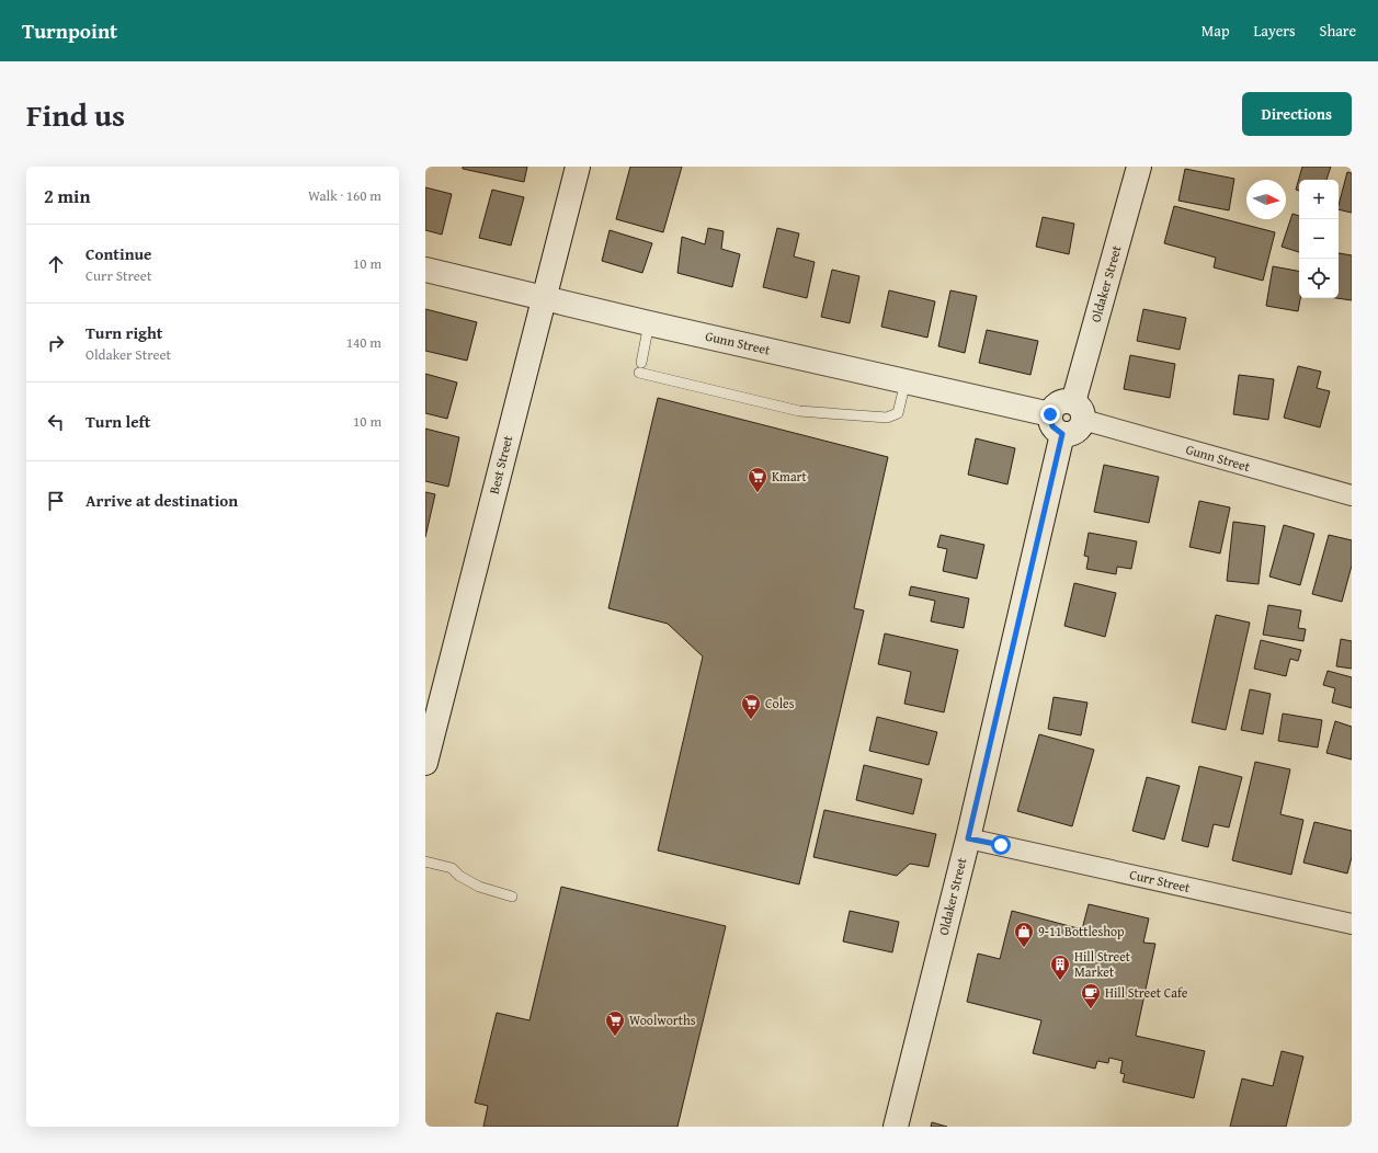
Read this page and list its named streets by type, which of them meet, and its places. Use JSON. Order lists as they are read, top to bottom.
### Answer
{
  "streets": {
    "main road": ["Oldaker Street", "Gunn Street", "Best Street"],
    "street": ["Curr Street"]
  },
  "crossings": [
    ["Oldaker Street", "Gunn Street"],
    ["Oldaker Street", "Curr Street"],
    ["Gunn Street", "Best Street"]
  ],
  "places": {
    "supermarket": ["Kmart", "Coles", "Woolworths"],
    "shop": ["9-11 Bottleshop"],
    "building": ["Hill Street Market"],
    "cafe": ["Hill Street Cafe"]
  },
  "north": "right",
  "page": {
    "header": "Turnpoint",
    "nav": ["Map", "Layers", "Share"],
    "title": "Find us",
    "buttons": "Directions",
    "heading": ["2 min", "Walk · 160 m"],
    "map_buttons": ["+", "−"],
    "list": [
      ["Continue", "Curr Street", "10 m"],
      ["Turn right", "Oldaker Street", "140 m"],
      ["Turn left", "10 m"],
      "Arrive at destination"
    ]
  }
}
